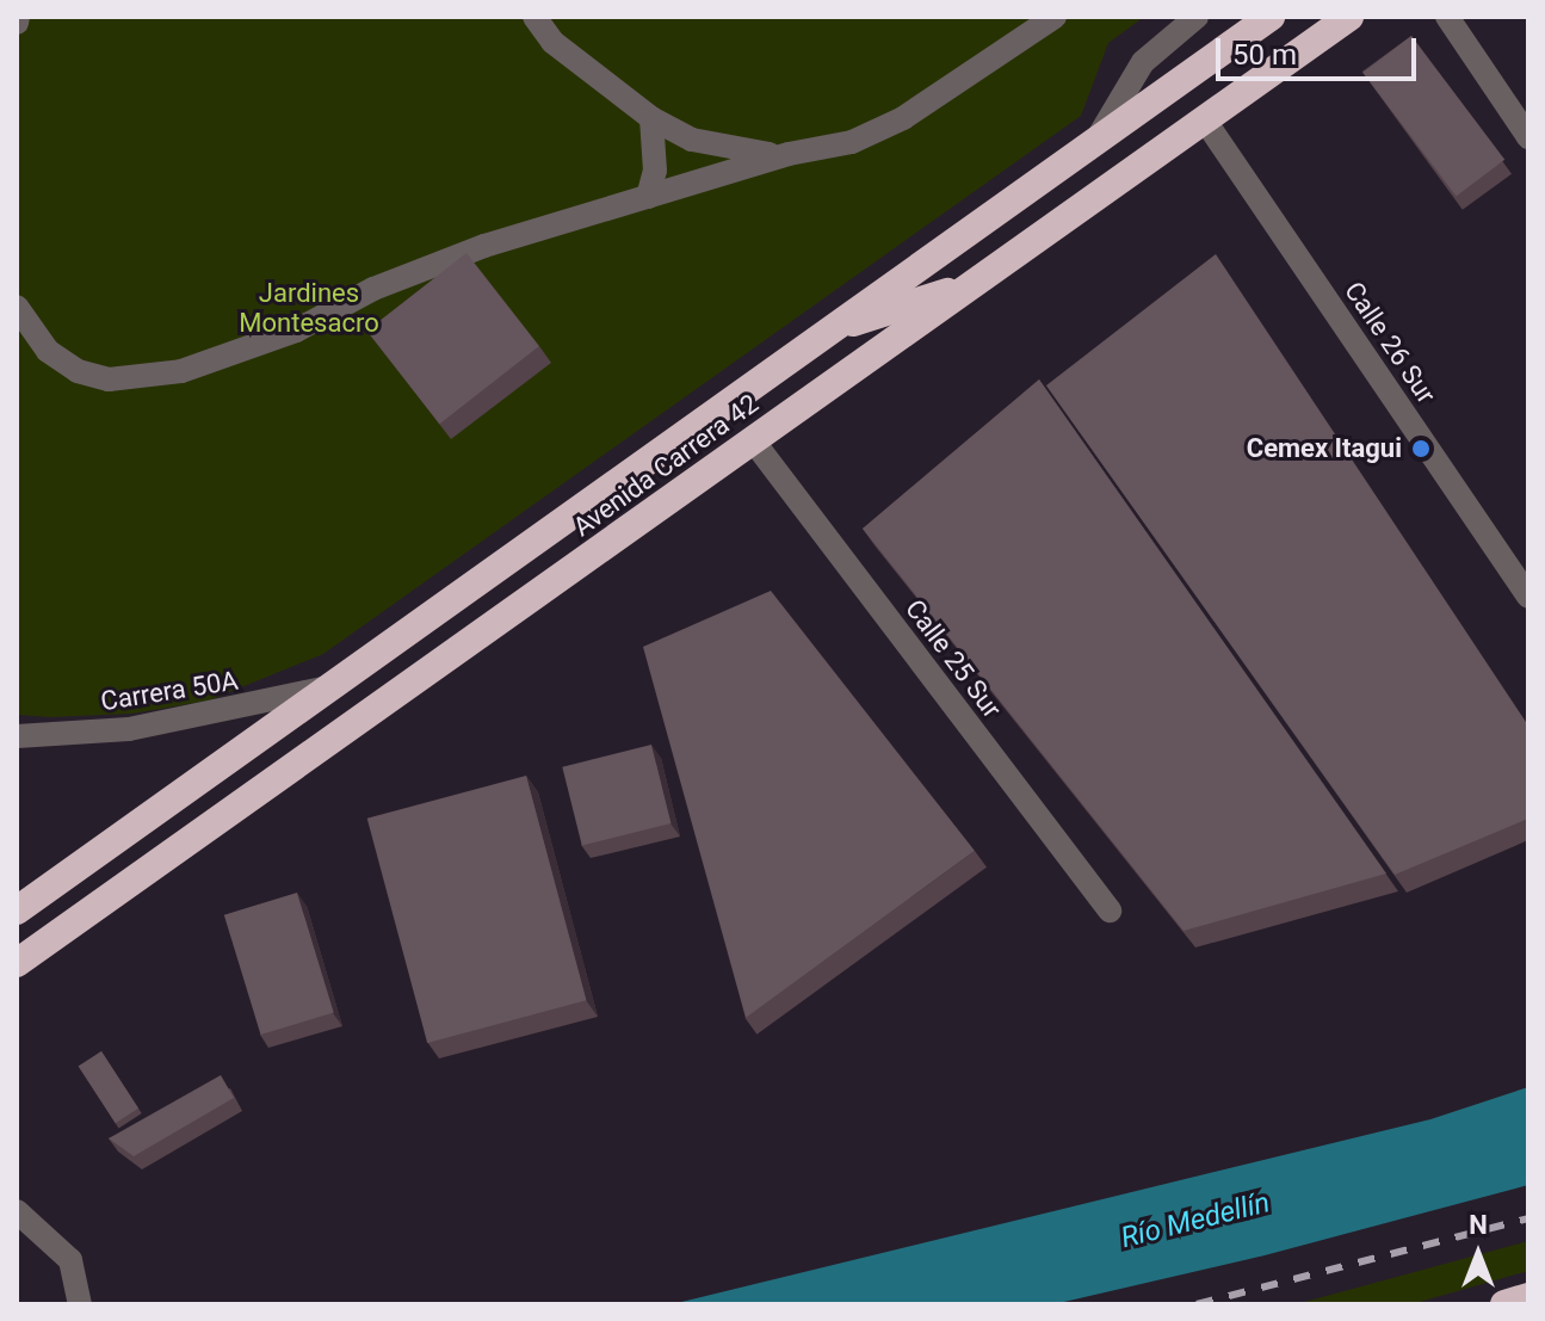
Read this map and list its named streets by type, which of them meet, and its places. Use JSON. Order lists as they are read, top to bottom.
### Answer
{
  "streets": {
    "highway": ["Avenida Carrera 42"],
    "street": ["Calle 26 Sur", "Calle 25 Sur", "Carrera 50A"]
  },
  "crossings": [
    ["Calle 26 Sur", "Avenida Carrera 42"],
    ["Avenida Carrera 42", "Calle 25 Sur"],
    ["Avenida Carrera 42", "Carrera 50A"]
  ],
  "water": ["Río Medellín"],
  "parks": ["Jardines Montesacro"],
  "places": ["Cemex Itagui"],
  "scale_bar": "50 m",
  "north": "top"
}
